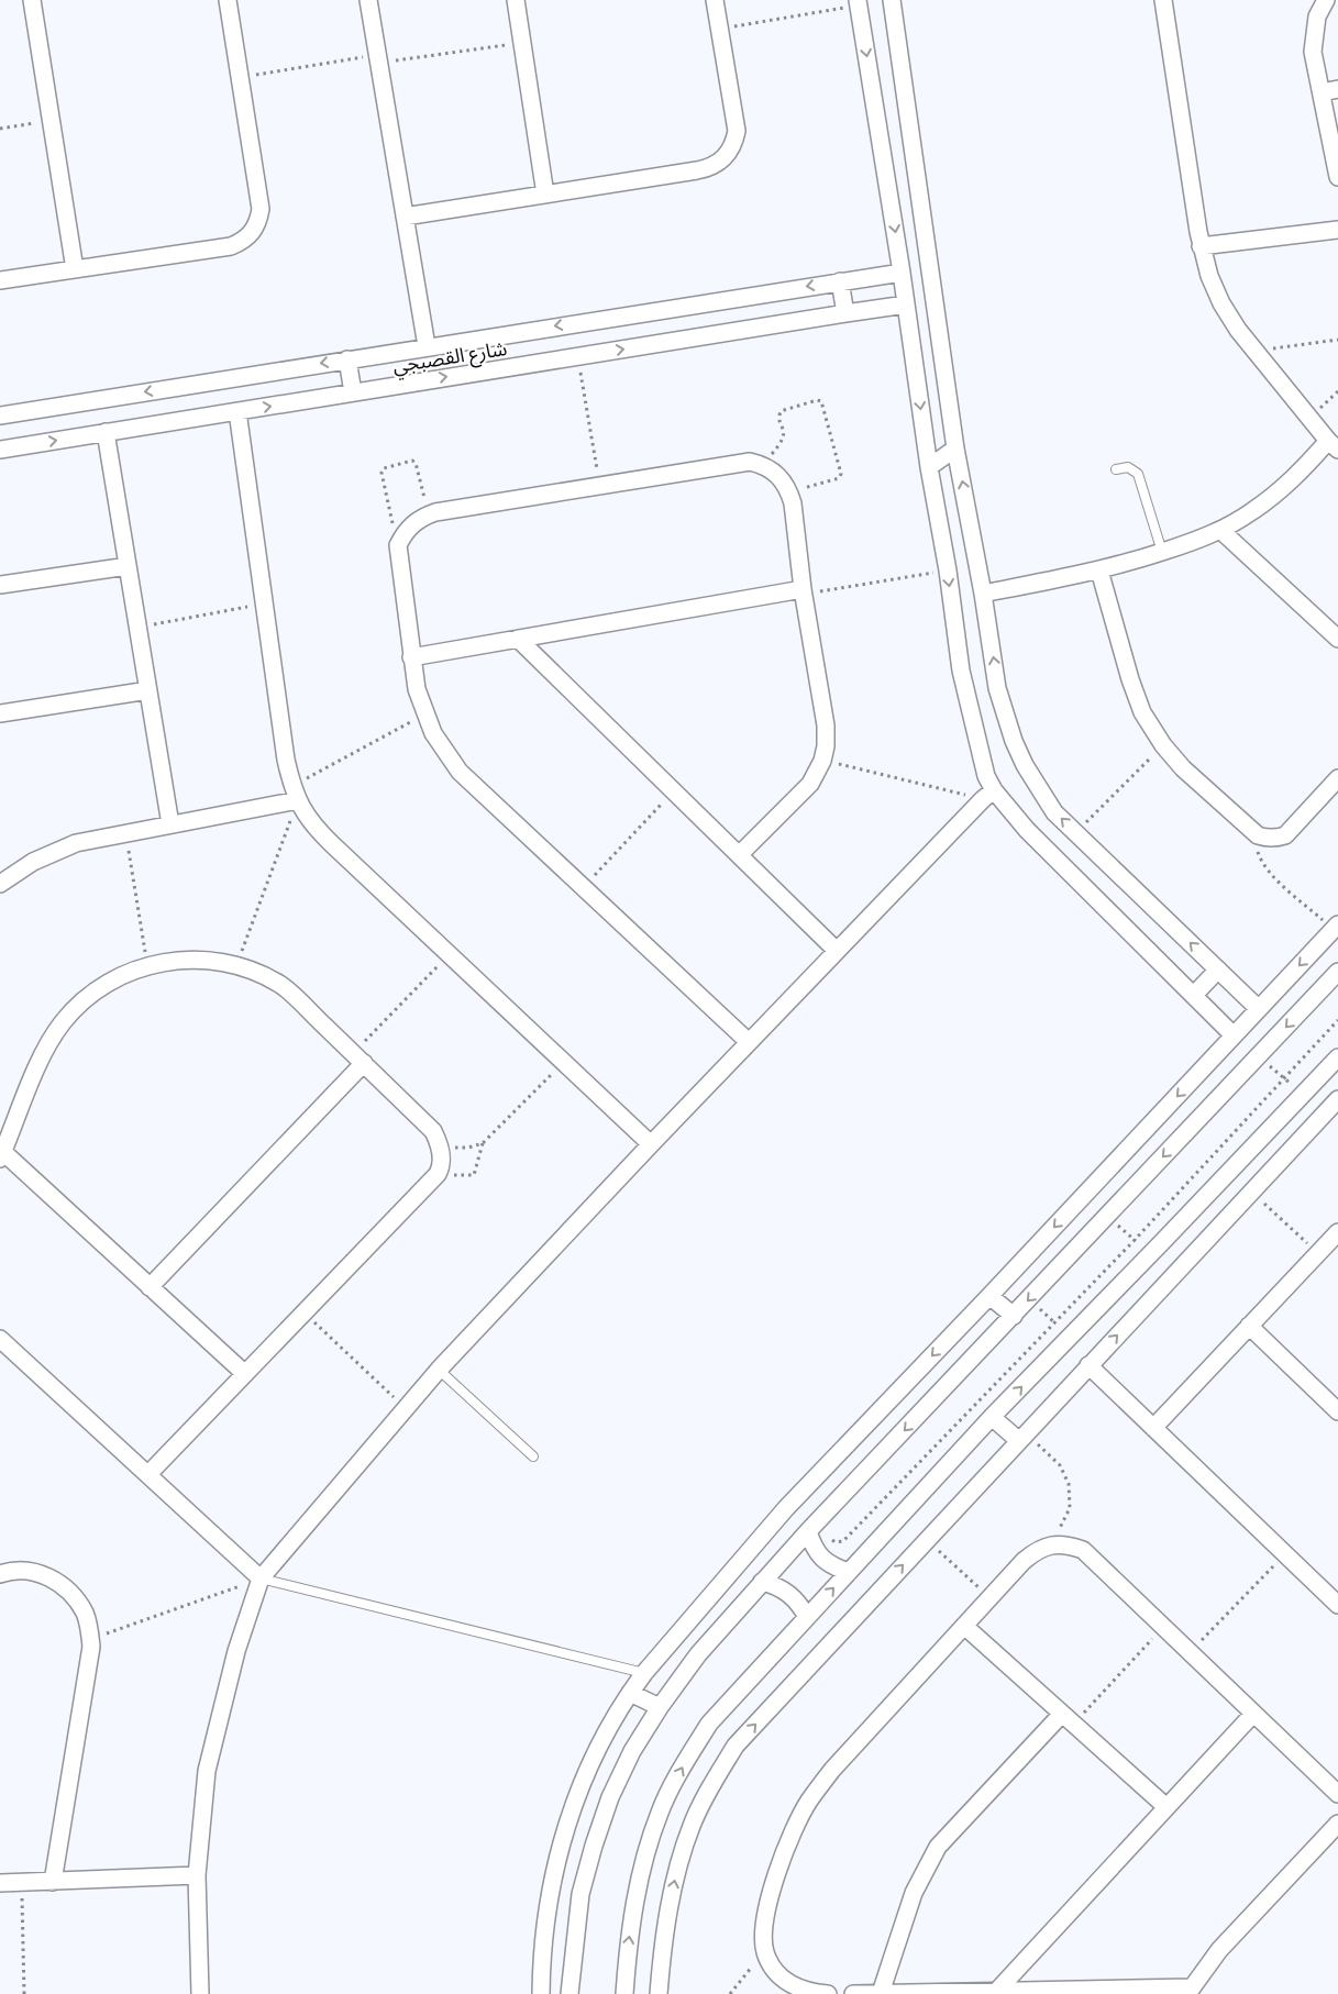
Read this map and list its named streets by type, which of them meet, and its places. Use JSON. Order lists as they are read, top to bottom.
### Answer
{
  "streets": {
    "street": ["شارع القصبجي"]
  }
}
